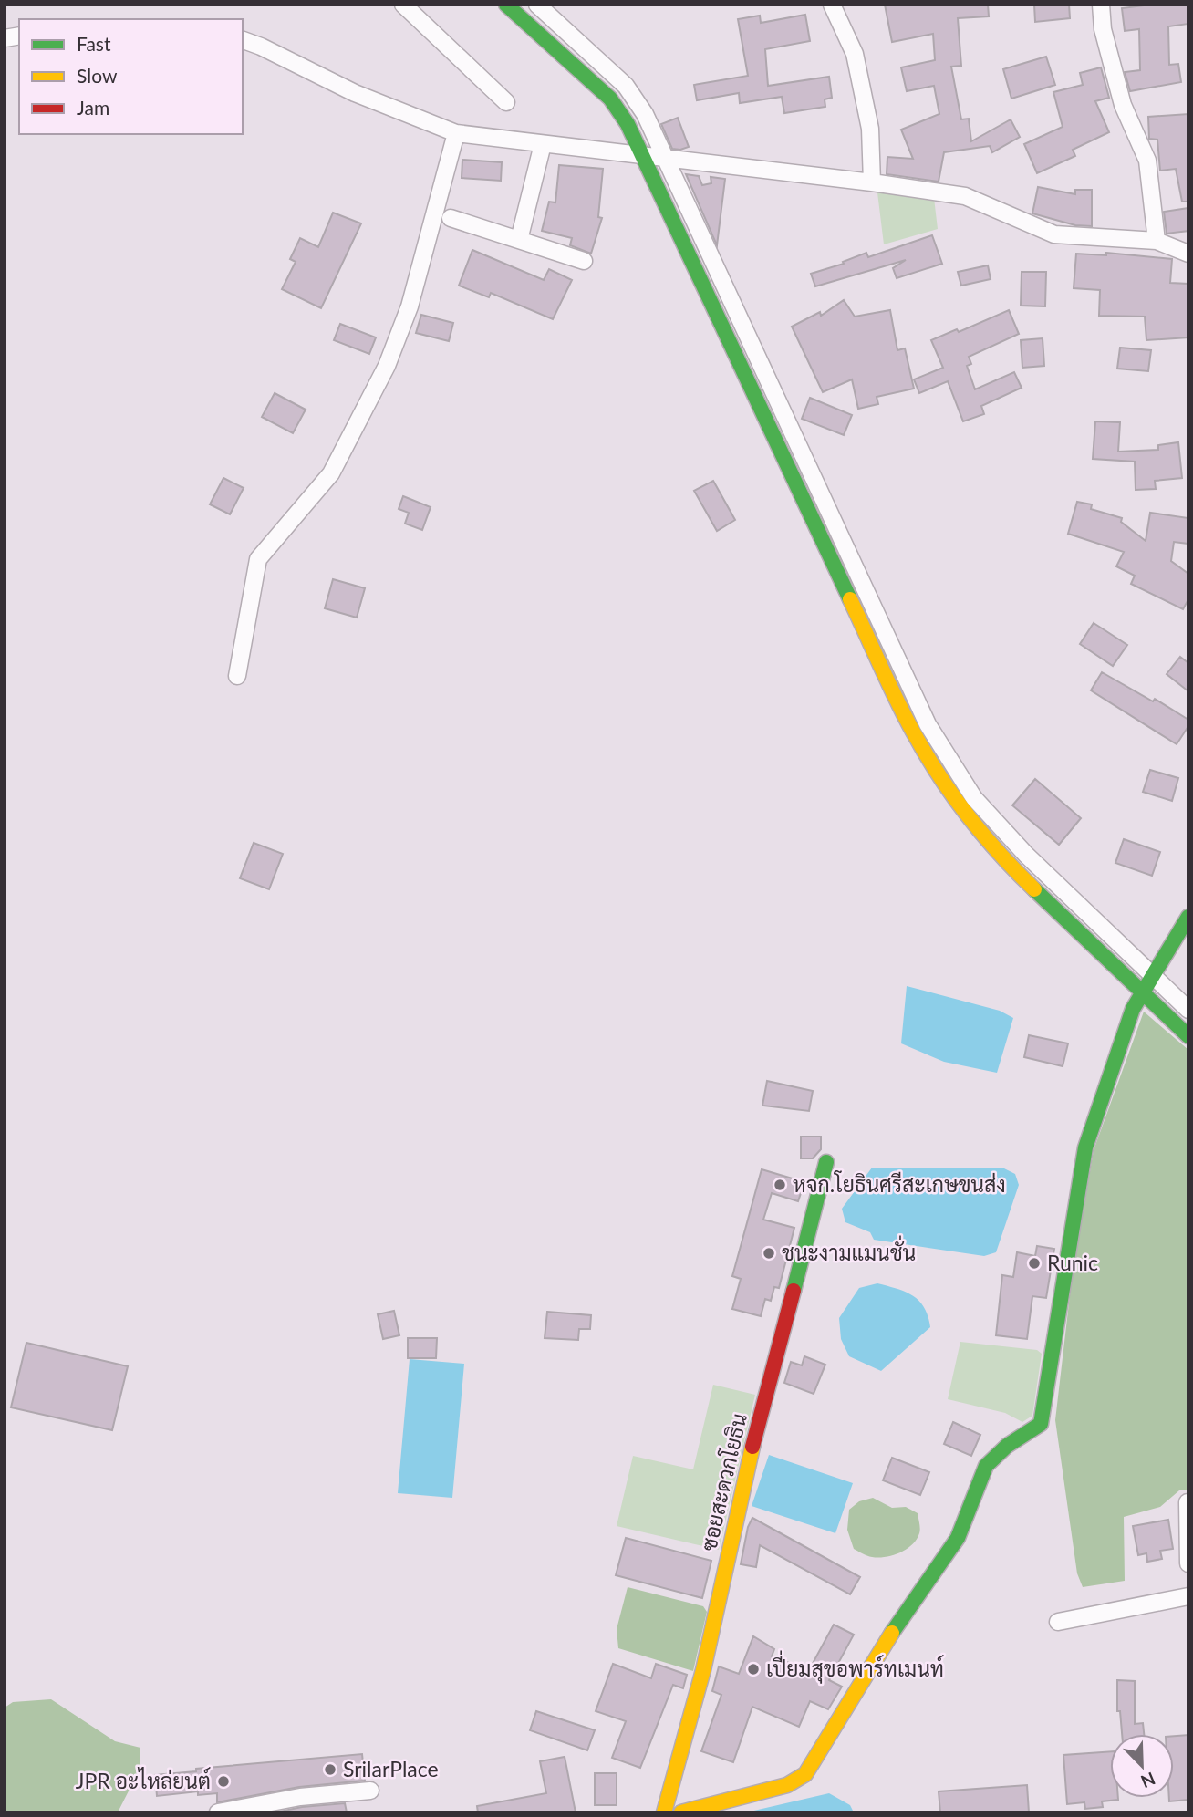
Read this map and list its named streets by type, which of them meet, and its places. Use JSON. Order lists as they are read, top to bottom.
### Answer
{
  "streets": {
    "street": ["ซอยสะดวกโยธิน"]
  },
  "places": [
    "หจก.โยธินศรีสะเกษขนส่ง",
    "ชนะงามแมนชั่น",
    "Runic",
    "เปี่ยมสุขอพาร์ทเมนท์",
    "SrilarPlace",
    "JPR อะไหล่ยนต์"
  ],
  "legend": ["Fast", "Slow", "Jam"],
  "north": "bottom right"
}
